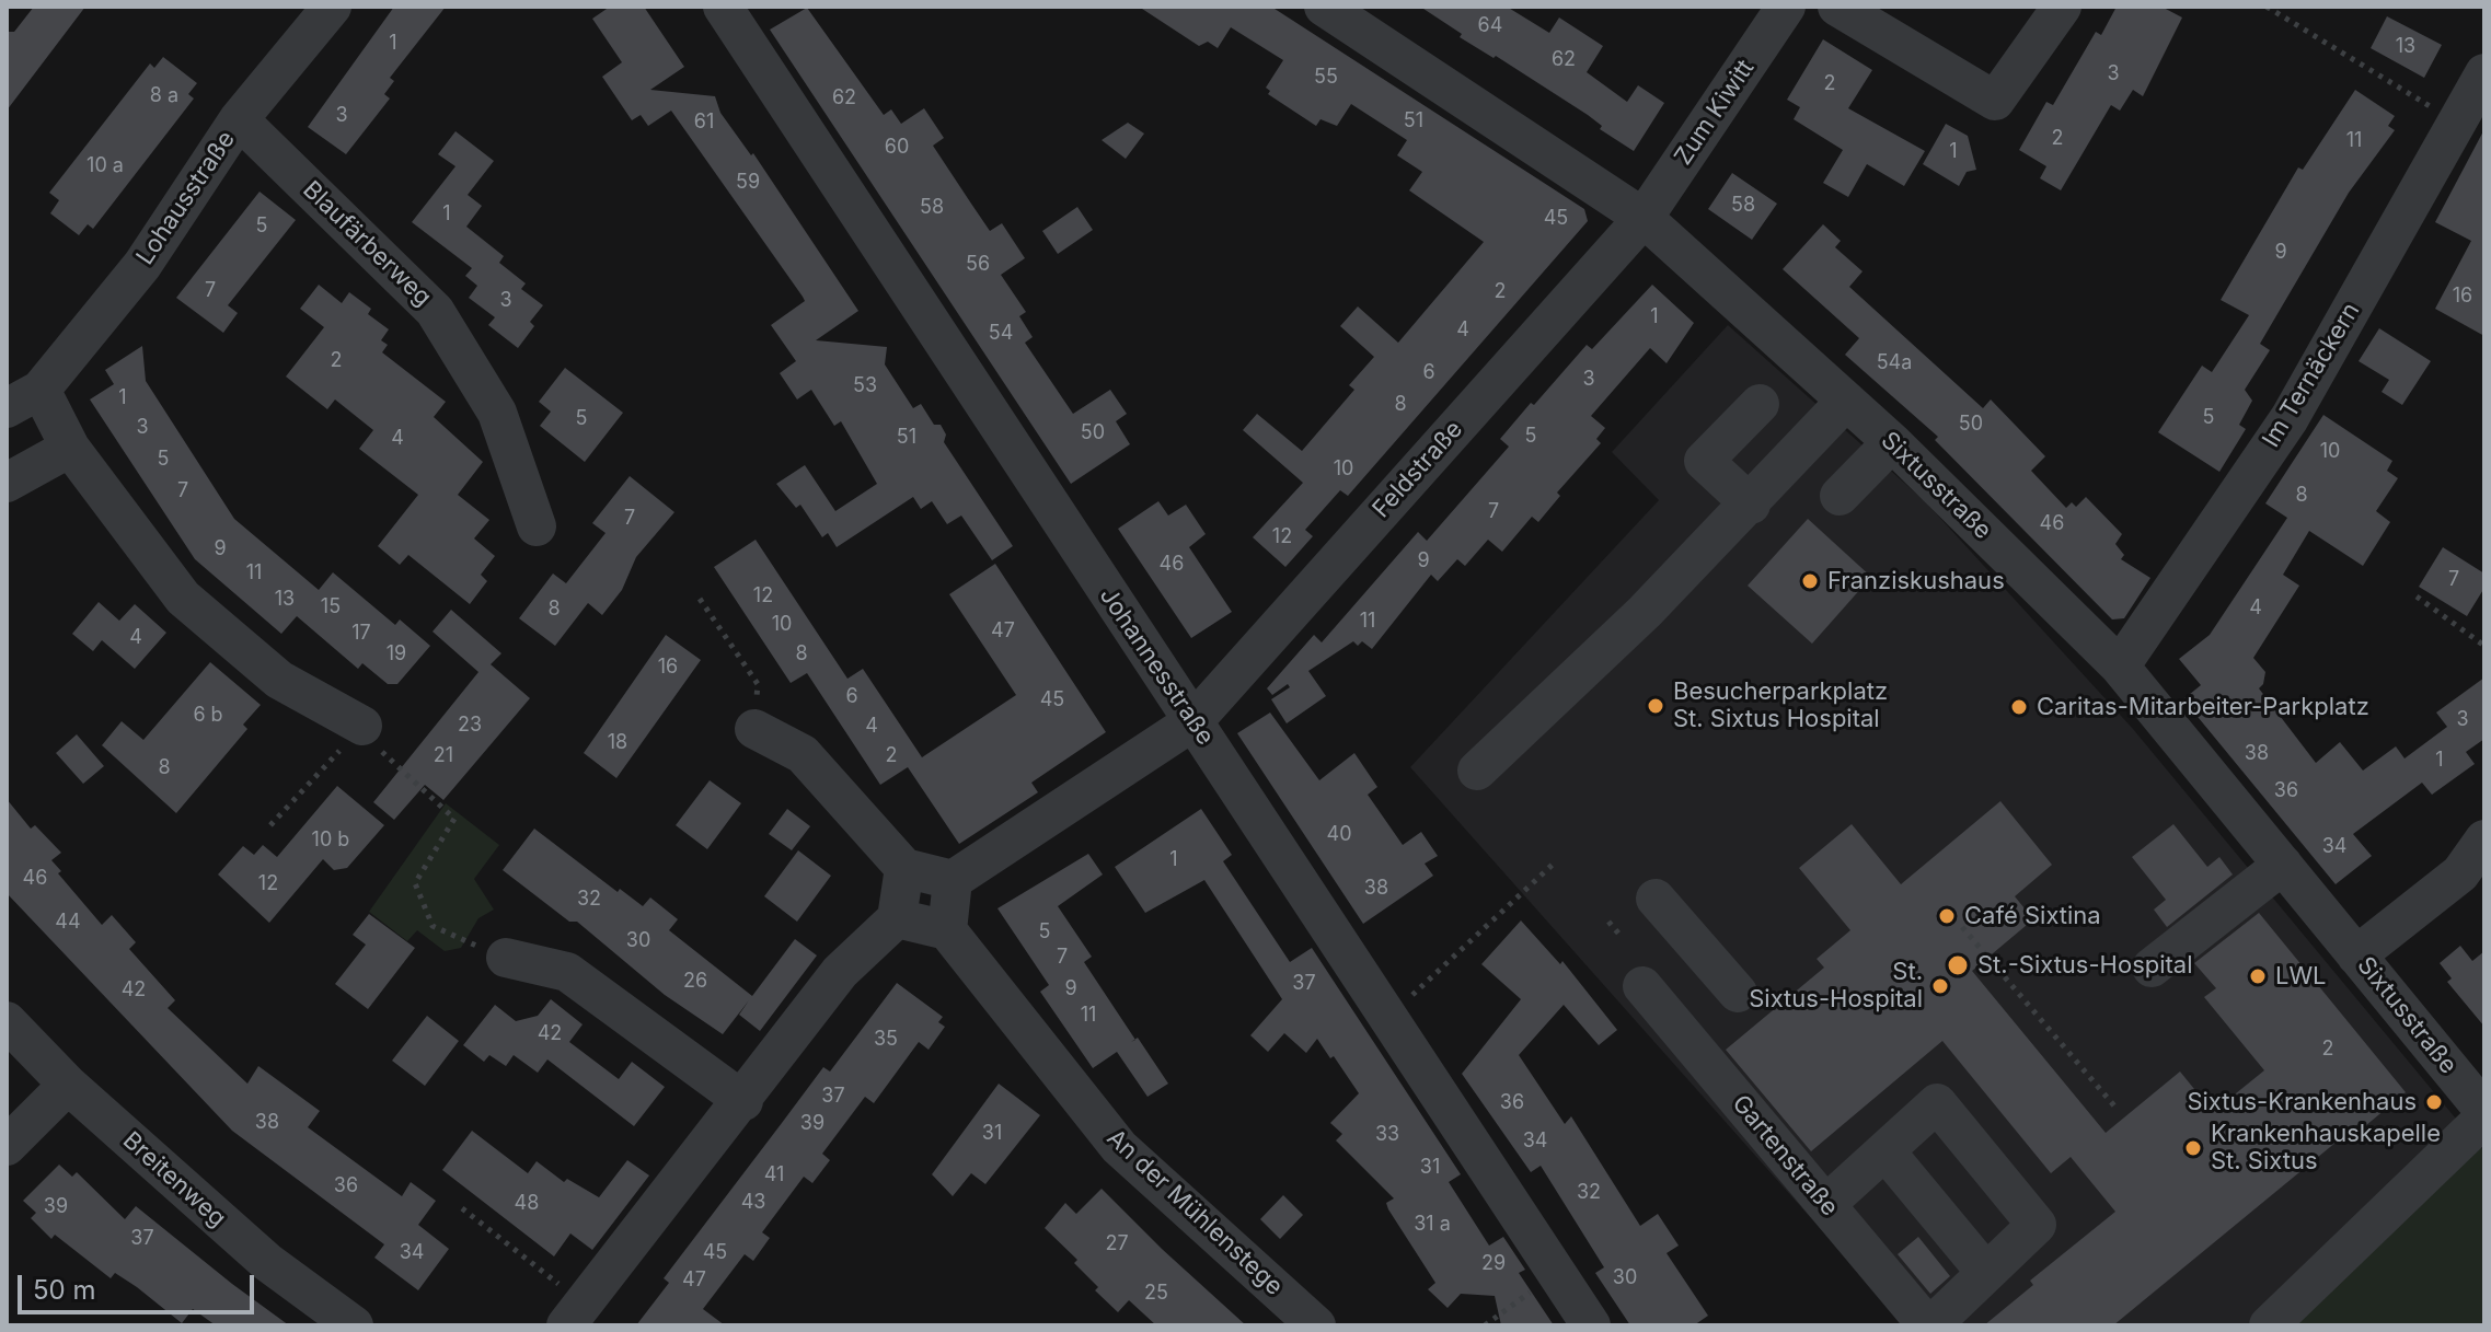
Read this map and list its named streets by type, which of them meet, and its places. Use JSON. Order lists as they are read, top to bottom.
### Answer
{
  "streets": {
    "street": [
      "Zum Kiwitt",
      "Lohausstraße",
      "Blaufärberweg",
      "Im Ternäckern",
      "Feldstraße",
      "Sixtusstraße",
      "Johannesstraße",
      "Gartenstraße",
      "Breitenweg",
      "An der Mühlenstege"
    ]
  },
  "crossings": [
    ["Zum Kiwitt", "Feldstraße"],
    ["Zum Kiwitt", "Sixtusstraße"],
    ["Lohausstraße", "Blaufärberweg"],
    ["Im Ternäckern", "Sixtusstraße"],
    ["Feldstraße", "Sixtusstraße"],
    ["Feldstraße", "Johannesstraße"]
  ],
  "places": [
    "Franziskushaus",
    "Besucherparkplatz St. Sixtus Hospital",
    "Caritas-Mitarbeiter-Parkplatz",
    "Café Sixtina",
    "St.-Sixtus-Hospital",
    "LWL",
    "St. Sixtus-Hospital",
    "Sixtus-Krankenhaus",
    "Krankenhauskapelle St. Sixtus"
  ],
  "house_numbers": [
    "64",
    "1",
    "13",
    "62",
    "3",
    "55",
    "2",
    "8 a",
    "62",
    "3",
    "51",
    "61",
    "2",
    "11",
    "60",
    "1",
    "10 a",
    "59",
    "58",
    "58",
    "1",
    "45",
    "5",
    "9",
    "56",
    "7",
    "2",
    "16",
    "3",
    "1",
    "4",
    "54",
    "2",
    "54a",
    "6",
    "3",
    "53",
    "1",
    "8",
    "5",
    "5",
    "50",
    "3",
    "50",
    "5",
    "51",
    "4",
    "10",
    "5",
    "10",
    "7",
    "8",
    "7",
    "7",
    "46",
    "12",
    "9",
    "9",
    "46",
    "11",
    "7",
    "12",
    "13",
    "15",
    "4",
    "8",
    "11",
    "10",
    "47",
    "17",
    "4",
    "19",
    "8",
    "16",
    "6",
    "45",
    "6 b",
    "3",
    "23",
    "4",
    "18",
    "38",
    "21",
    "2",
    "1",
    "8",
    "36",
    "40",
    "10 b",
    "34",
    "1",
    "46",
    "12",
    "38",
    "32",
    "44",
    "5",
    "30",
    "7",
    "26",
    "37",
    "9",
    "42",
    "11",
    "42",
    "35",
    "2",
    "37",
    "36",
    "38",
    "39",
    "31",
    "33",
    "34",
    "31",
    "41",
    "36",
    "32",
    "43",
    "48",
    "39",
    "31 a",
    "37",
    "27",
    "34",
    "45",
    "29",
    "30",
    "47",
    "25"
  ],
  "scale_bar": "50 m"
}
